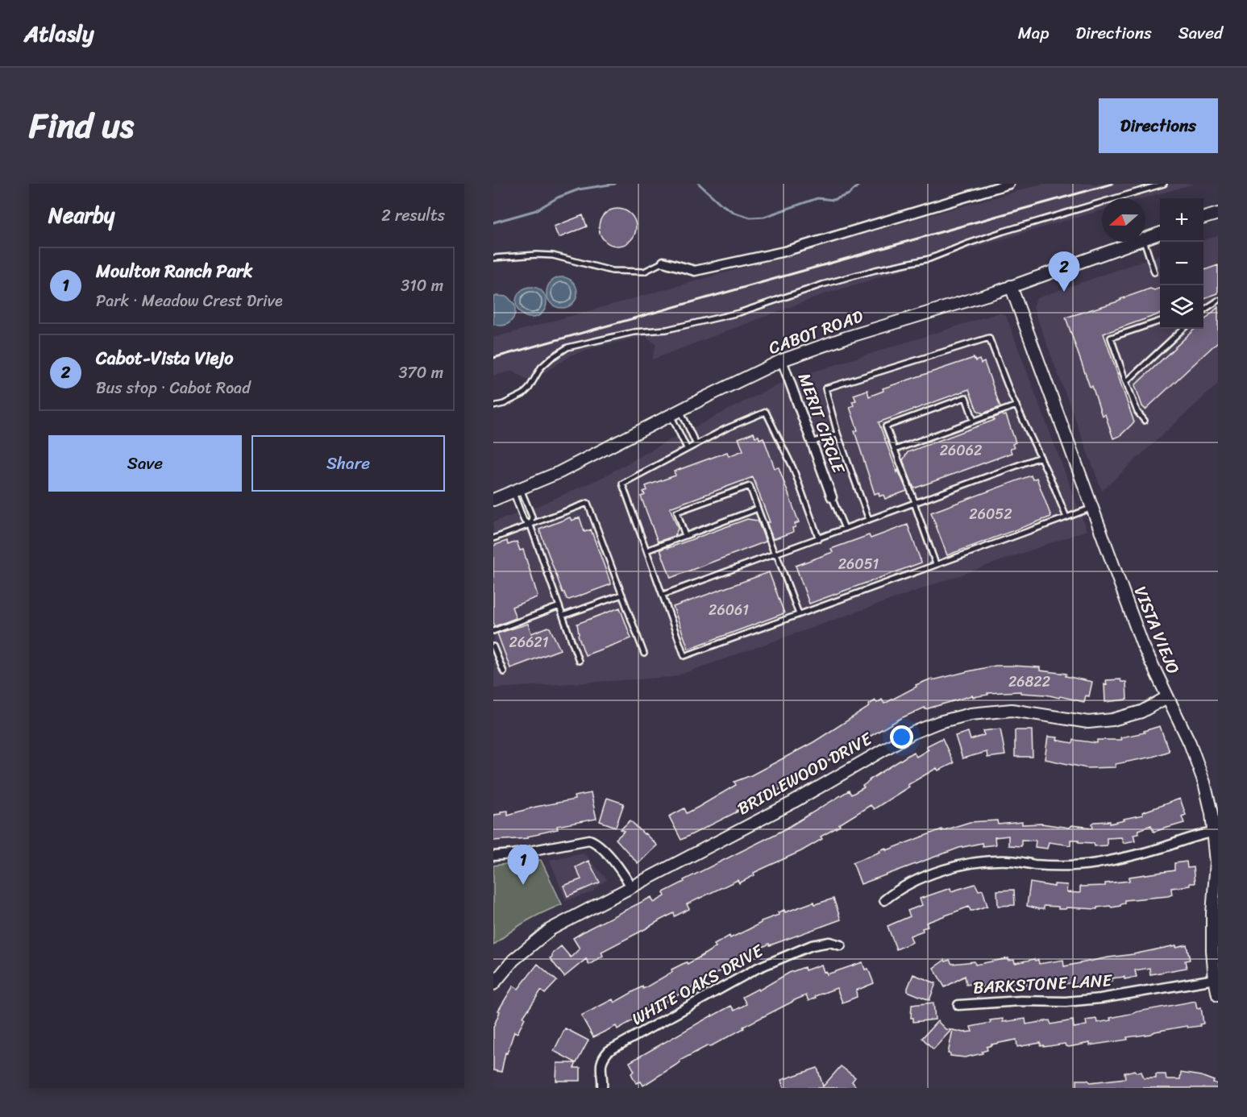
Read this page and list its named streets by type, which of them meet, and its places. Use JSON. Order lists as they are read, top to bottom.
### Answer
{
  "streets": {
    "street": [
      "CABOT ROAD",
      "MERIT CIRCLE",
      "VISTA VIEJO",
      "BRIDLEWOOD DRIVE",
      "BARKSTONE LANE",
      "WHITE OAKS DRIVE"
    ]
  },
  "crossings": [
    ["CABOT ROAD", "MERIT CIRCLE"],
    ["CABOT ROAD", "VISTA VIEJO"],
    ["VISTA VIEJO", "BRIDLEWOOD DRIVE"],
    ["VISTA VIEJO", "BARKSTONE LANE"]
  ],
  "house_numbers": [
    "26062",
    "26052",
    "26051",
    "26061",
    "26621",
    "26822"
  ],
  "north": "left",
  "page": {
    "header": "Atlasly",
    "nav": ["Map", "Directions", "Saved"],
    "title": "Find us",
    "buttons": [
      "Directions",
      ["Save", "Share"]
    ],
    "heading": ["Nearby", "2 results"],
    "map_buttons": ["+", "−"],
    "list": [
      {
        "mark": "1",
        "name": "Moulton Ranch Park",
        "note": "Park · Meadow Crest Drive",
        "value": "310 m"
      },
      {
        "mark": "2",
        "name": "Cabot-Vista Viejo",
        "note": "Bus stop · Cabot Road",
        "value": "370 m"
      }
    ],
    "pins": ["2", "1"]
  }
}
